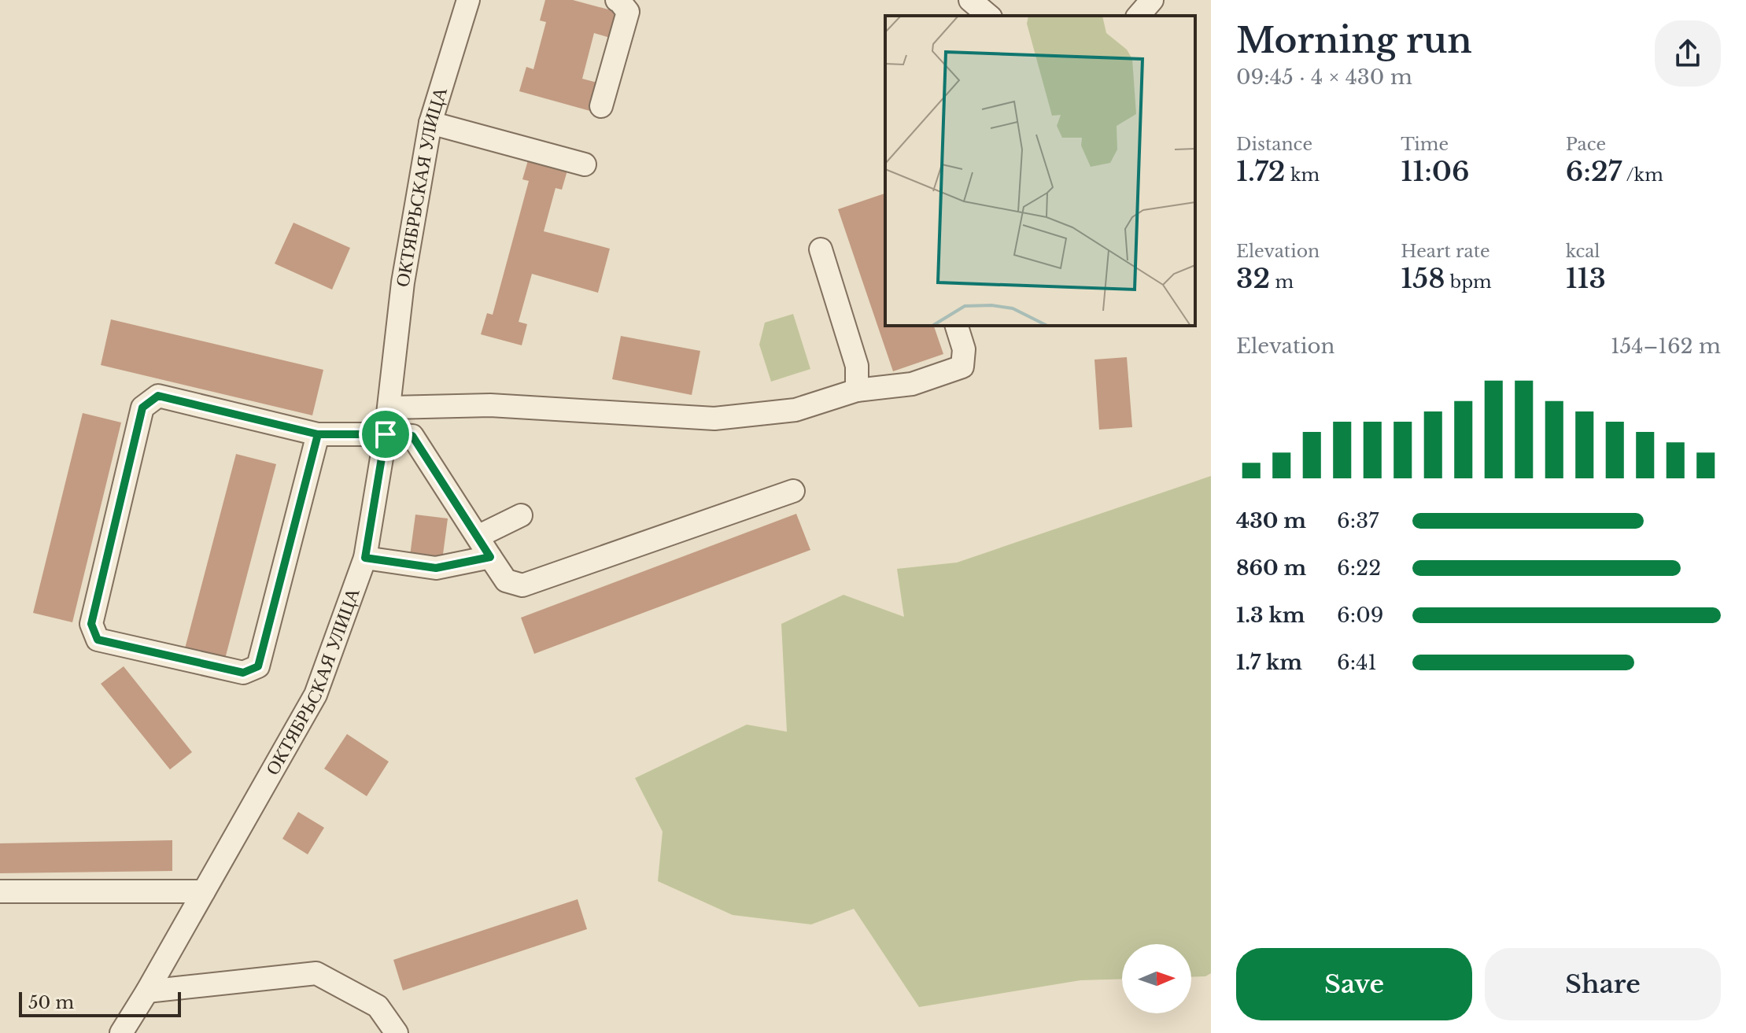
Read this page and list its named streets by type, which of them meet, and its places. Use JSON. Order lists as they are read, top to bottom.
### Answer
{
  "streets": {
    "street": ["ОКТЯБРЬСКАЯ УЛИЦА"]
  },
  "scale_bar": "50 m",
  "north": "right",
  "page": {
    "heading": ["Morning run", "09:45 · 4 × 430 m"],
    "stats": [
      ["Distance", "1.72 km"],
      ["Time", "11:06"],
      ["Pace", "6:27 /km"],
      ["Elevation", "32 m"],
      ["Heart rate", "158 bpm"],
      ["kcal", "113"]
    ],
    "chart": ["Elevation", "154–162 m"],
    "list": [
      {
        "name": "430 m",
        "note": "6:37"
      },
      {
        "name": "860 m",
        "note": "6:22"
      },
      {
        "name": "1.3 km",
        "note": "6:09"
      },
      {
        "name": "1.7 km",
        "note": "6:41"
      }
    ],
    "buttons": ["Save", "Share"],
    "scale": "50 m"
  }
}
